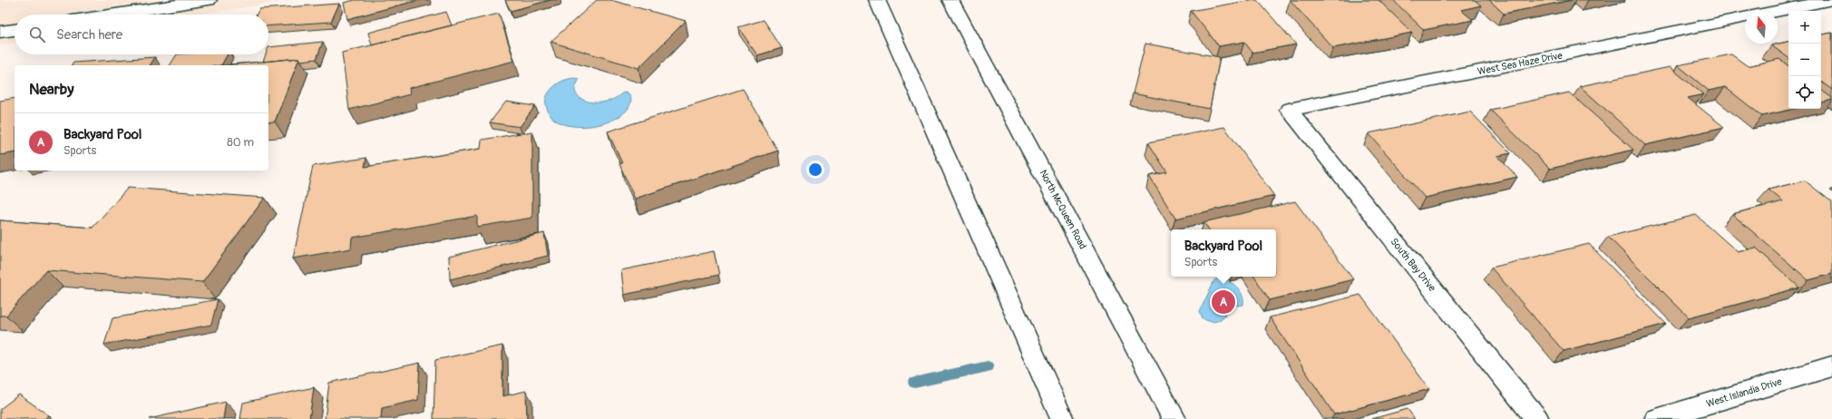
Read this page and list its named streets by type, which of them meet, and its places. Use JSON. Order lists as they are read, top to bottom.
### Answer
{
  "streets": {
    "street": [
      "West Sea Haze Drive",
      "North McQueen Road",
      "South Bay Drive",
      "West Islandia Drive"
    ]
  },
  "crossings": [
    ["West Sea Haze Drive", "South Bay Drive"]
  ],
  "north": "top",
  "page": {
    "map_buttons": ["+", "−"],
    "search": "Search here",
    "heading": "Nearby",
    "list": [
      {
        "mark": "A",
        "name": "Backyard Pool",
        "note": "Sports",
        "value": "80 m"
      }
    ],
    "popup": ["Backyard Pool", "Sports"],
    "pins": "A"
  }
}
